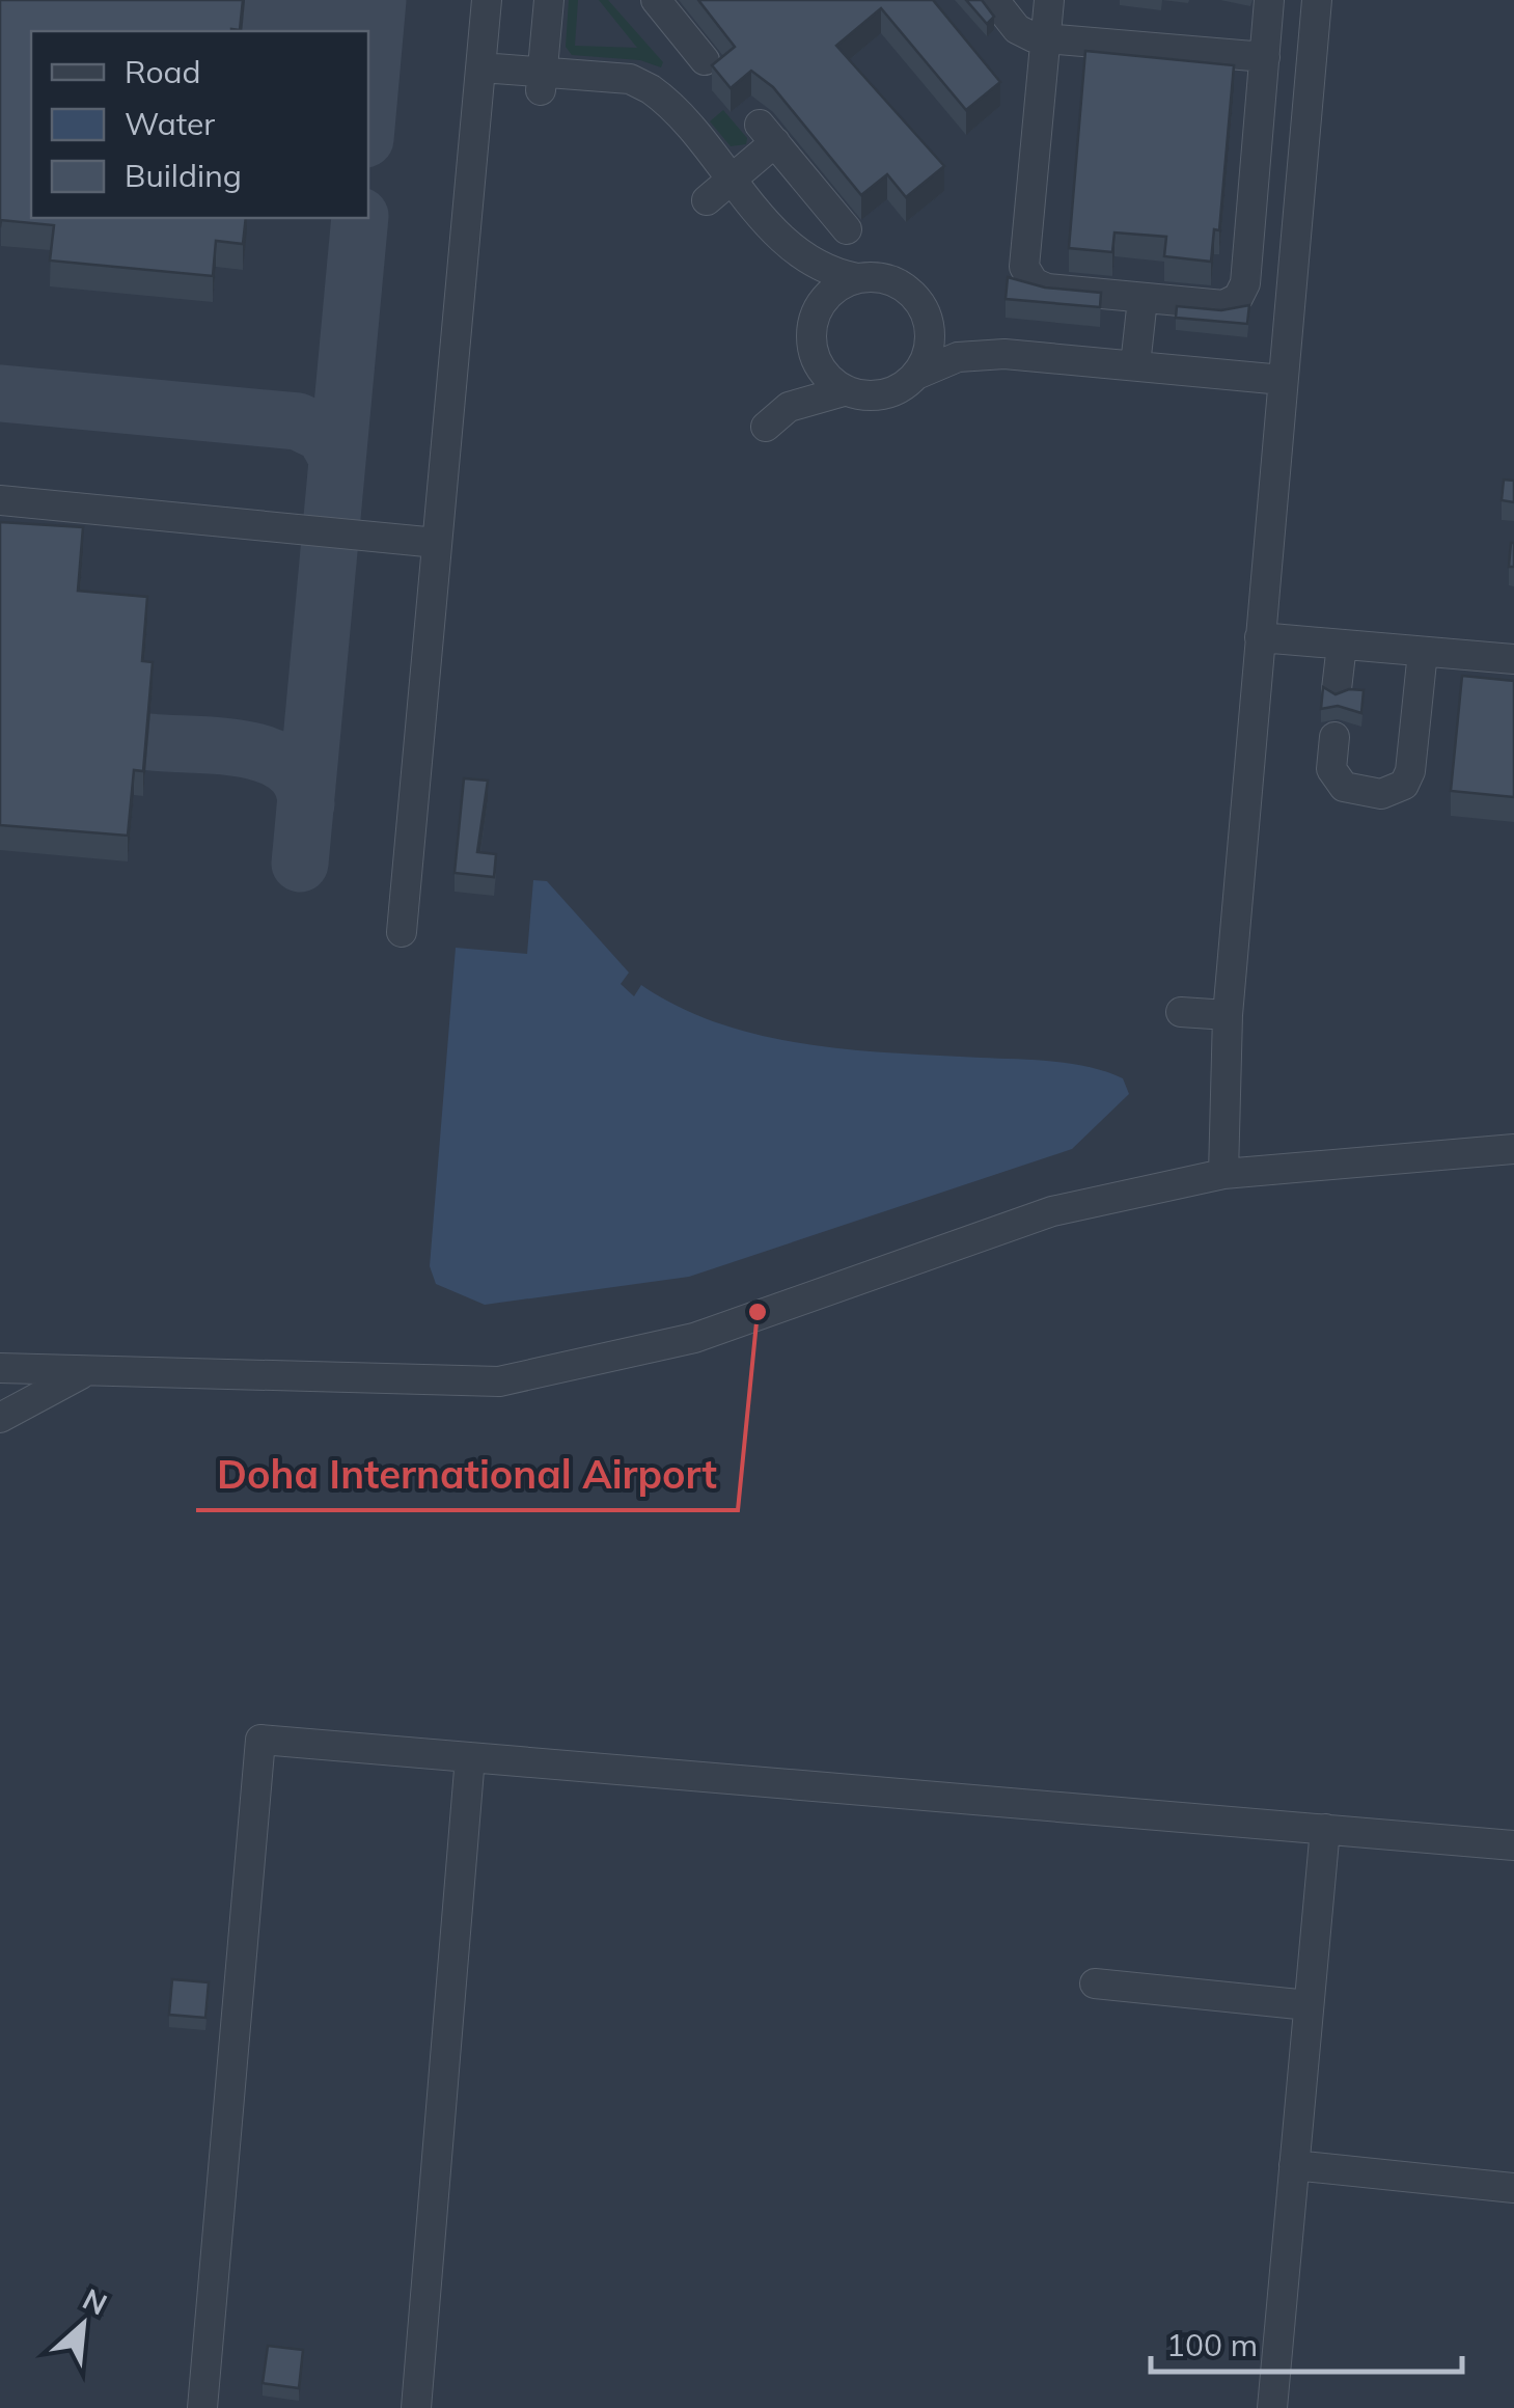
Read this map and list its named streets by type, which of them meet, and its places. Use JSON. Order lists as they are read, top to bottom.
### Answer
{
  "places": ["Doha International Airport"],
  "legend": ["Road", "Water", "Building"],
  "scale_bar": "100 m",
  "north": "top right"
}
